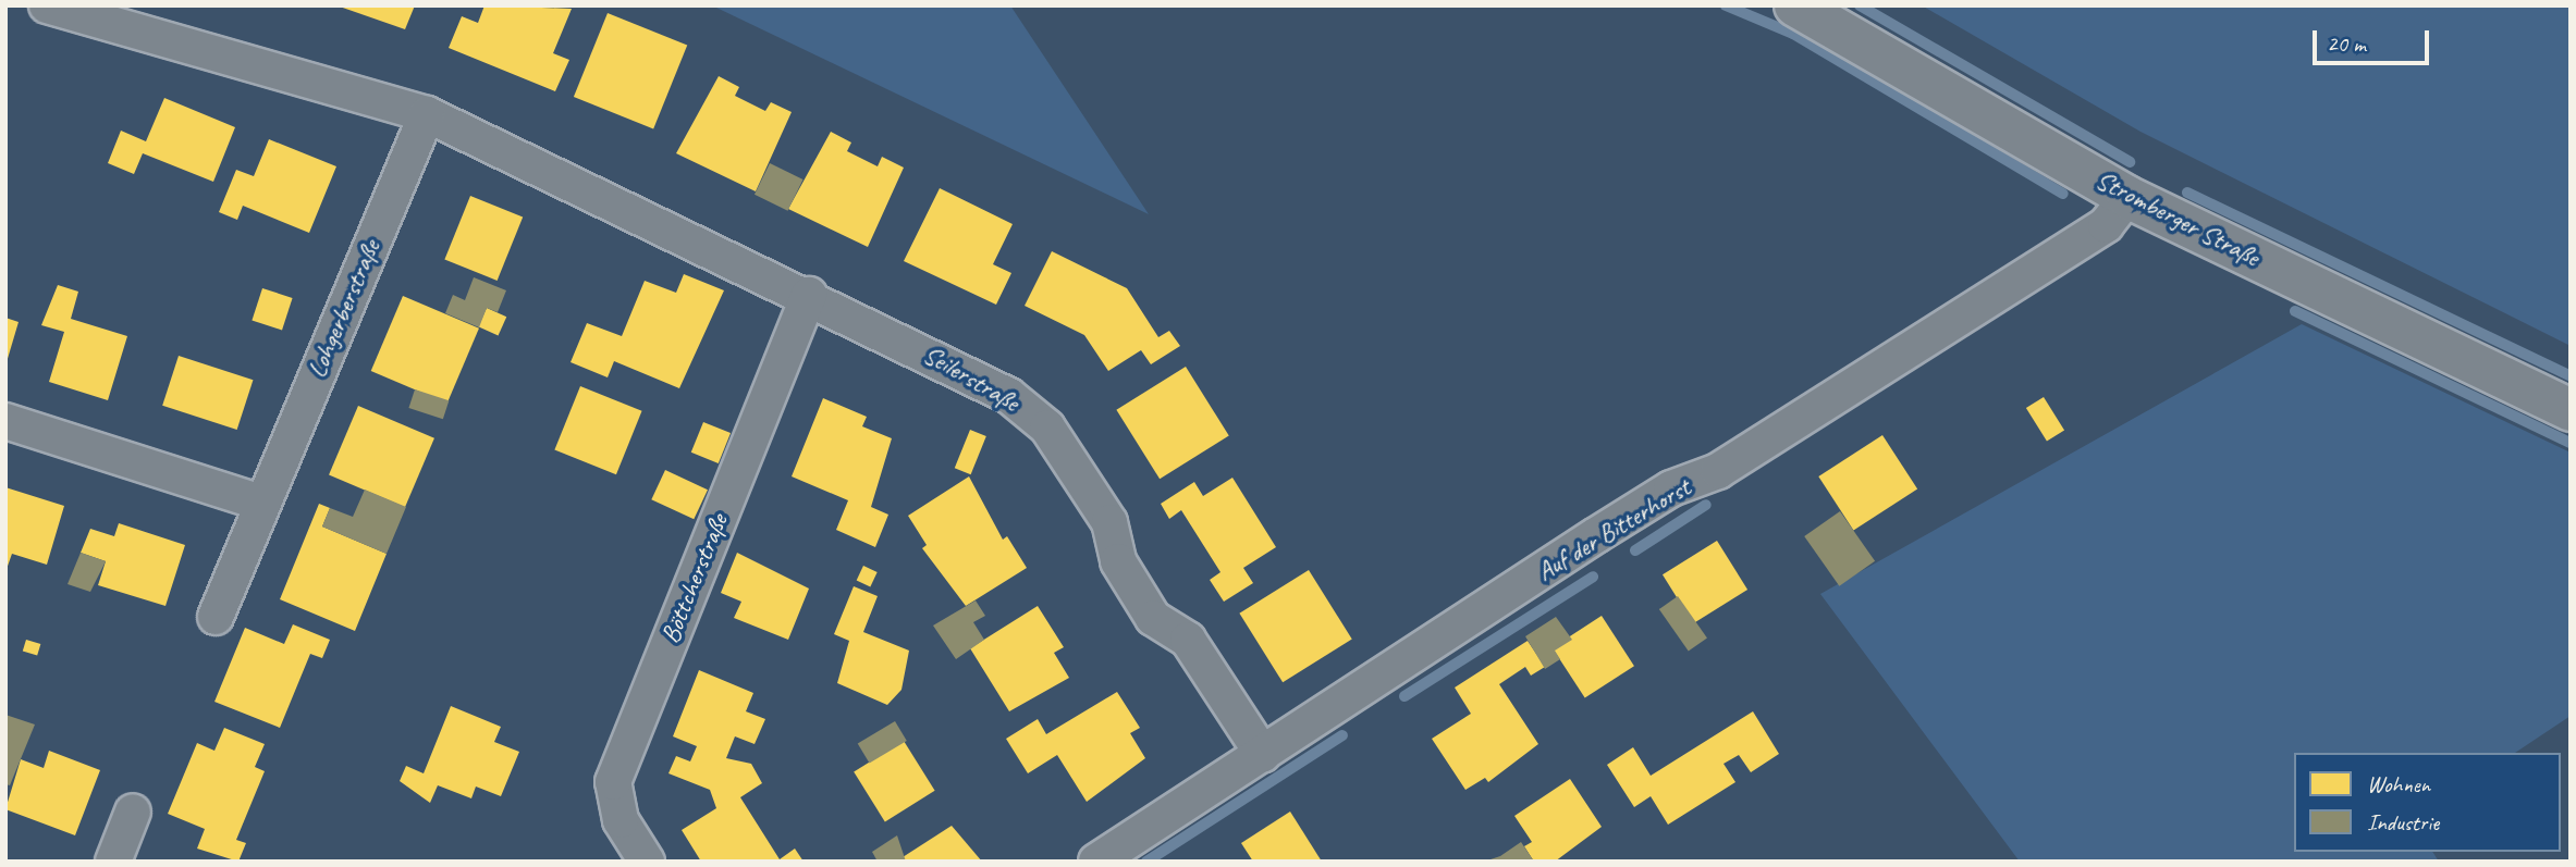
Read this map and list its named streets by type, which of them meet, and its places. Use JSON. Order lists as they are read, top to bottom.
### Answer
{
  "streets": {
    "main road": ["Stromberger Straße"],
    "street": [
      "Lohgerberstraße",
      "Seilerstraße",
      "Auf der Bitterhorst",
      "Böttcherstraße"
    ]
  },
  "crossings": [
    ["Stromberger Straße", "Auf der Bitterhorst"],
    ["Lohgerberstraße", "Seilerstraße"],
    ["Seilerstraße", "Auf der Bitterhorst"],
    ["Seilerstraße", "Böttcherstraße"]
  ],
  "legend": ["Wohnen", "Industrie"],
  "scale_bar": "20 m"
}
